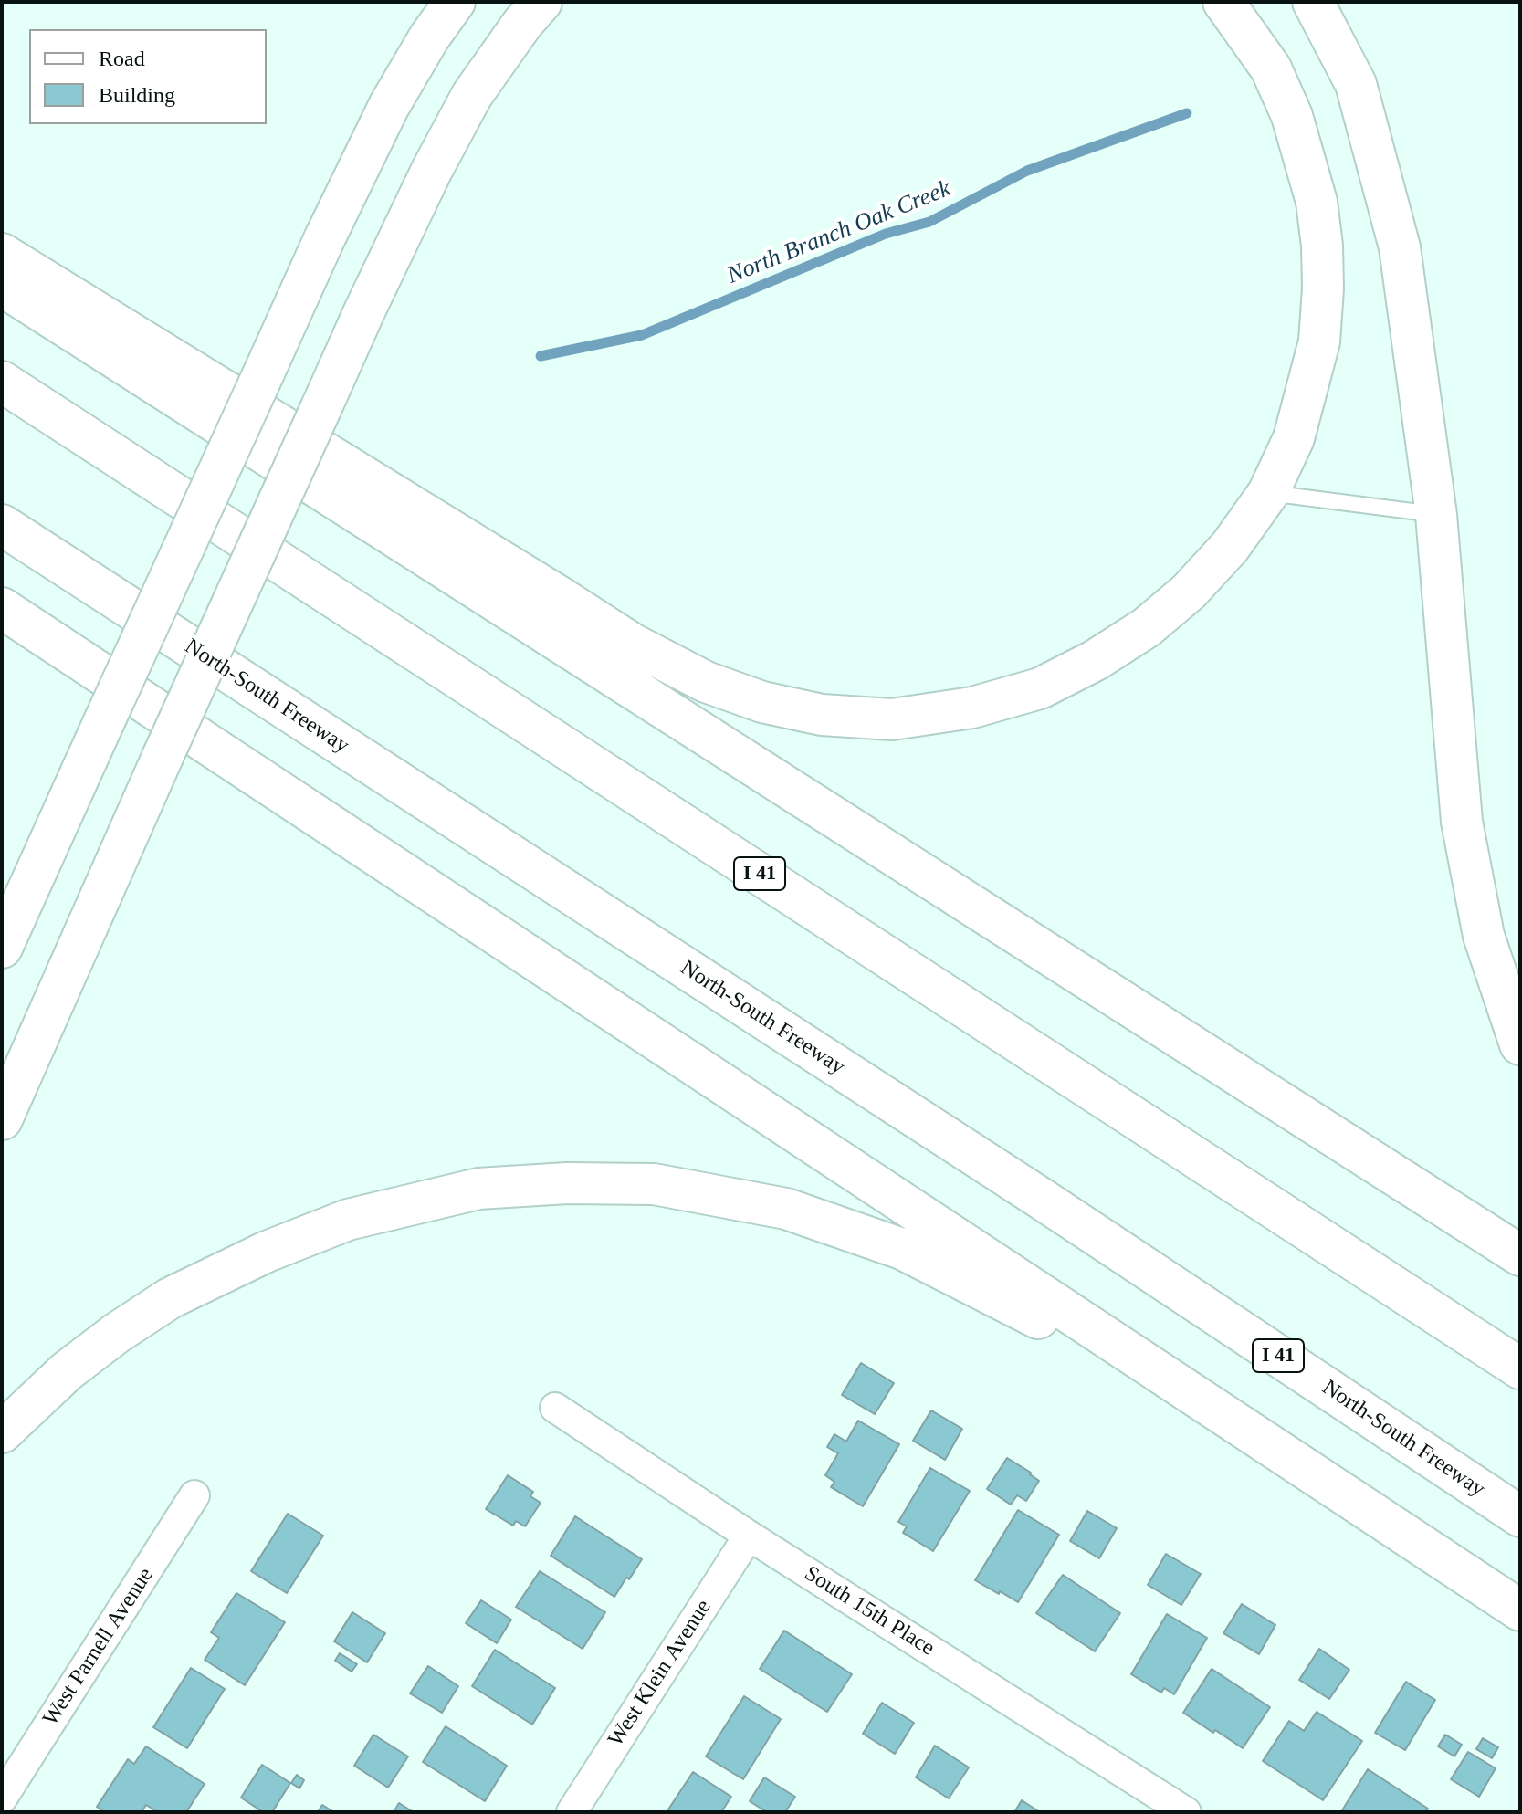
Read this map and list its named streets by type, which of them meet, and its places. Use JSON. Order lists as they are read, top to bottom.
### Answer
{
  "streets": {
    "highway": ["North-South Freeway", "I 41"],
    "street": ["South 15th Place", "West Parnell Avenue", "West Klein Avenue"]
  },
  "crossings": [
    ["South 15th Place", "West Klein Avenue"]
  ],
  "water": ["North Branch Oak Creek"],
  "legend": ["Road", "Building"]
}
